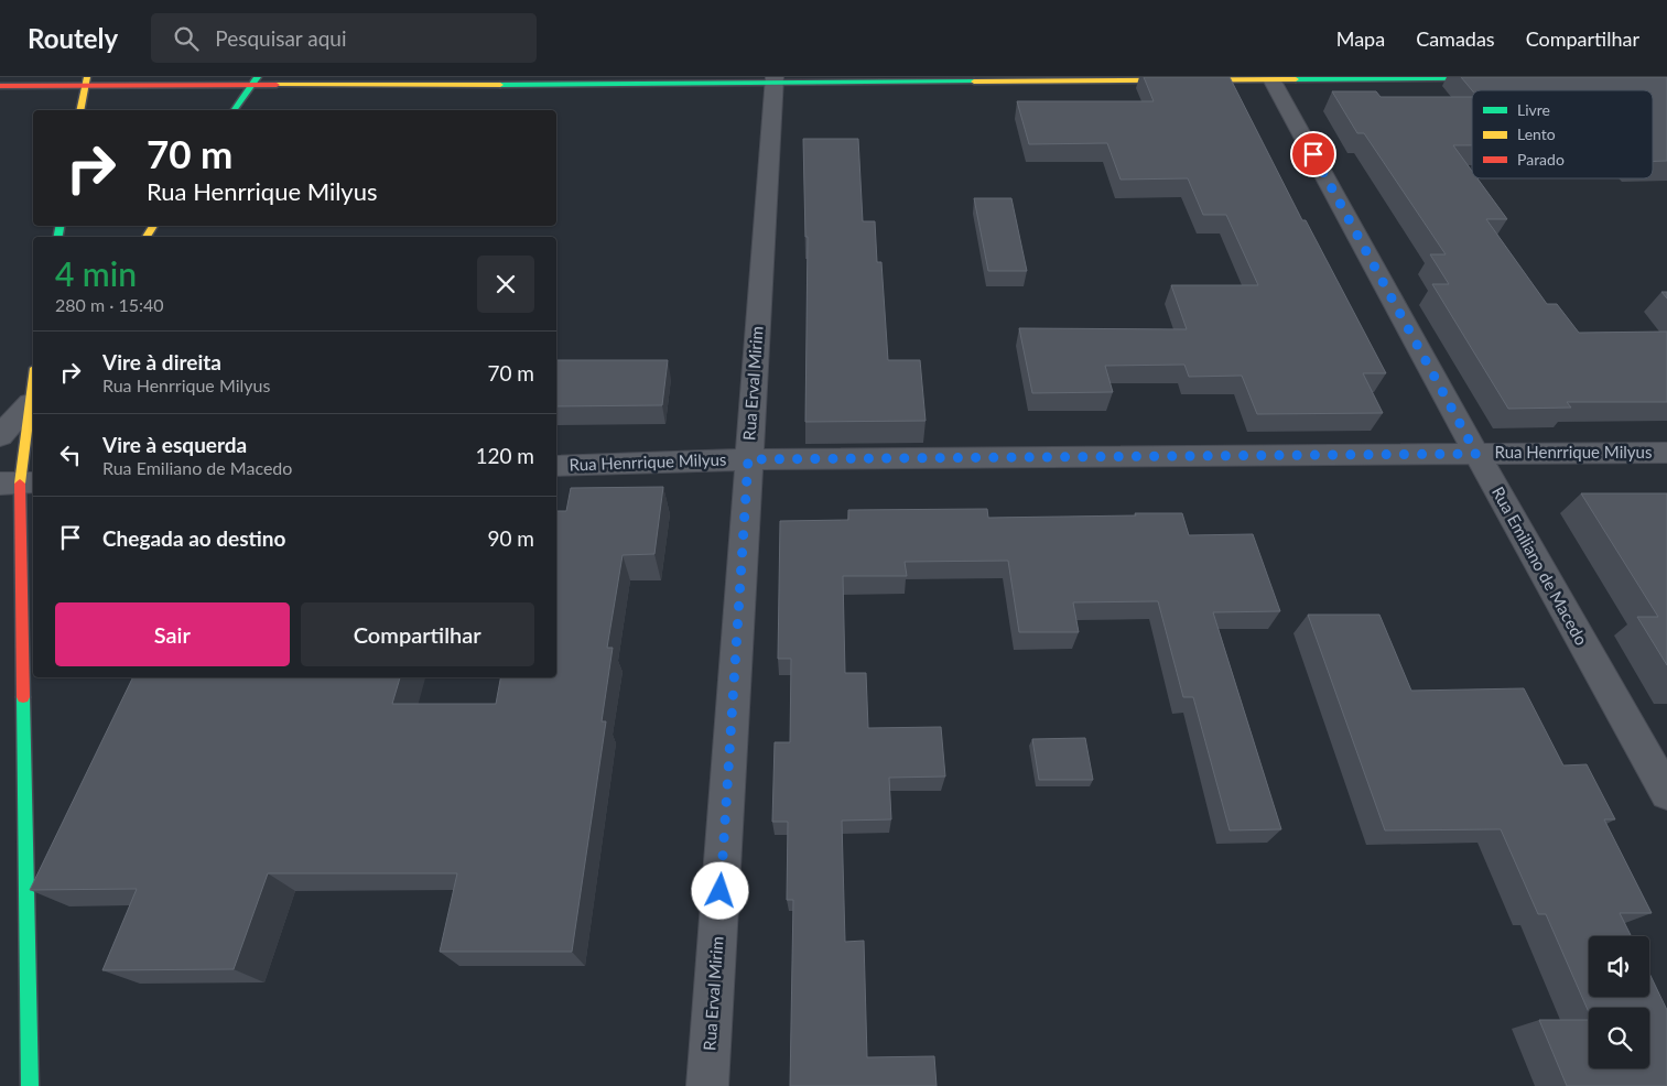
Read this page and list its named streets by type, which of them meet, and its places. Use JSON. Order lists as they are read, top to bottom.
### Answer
{
  "streets": {
    "street": ["Rua Erval Mirim", "Rua Henrrique Milyus", "Rua Emiliano de Macedo"]
  },
  "crossings": [
    ["Rua Erval Mirim", "Rua Henrrique Milyus"],
    ["Rua Henrrique Milyus", "Rua Emiliano de Macedo"]
  ],
  "legend": ["Livre", "Lento", "Parado"],
  "page": {
    "header": "Routely",
    "search": "Pesquisar aqui",
    "nav": ["Mapa", "Camadas", "Compartilhar"],
    "turn": ["70 m", "Rua Henrrique Milyus"],
    "heading": ["4 min", "280 m · 15:40"],
    "list": [
      {
        "name": "Vire à direita",
        "note": "Rua Henrrique Milyus",
        "value": "70 m"
      },
      {
        "name": "Vire à esquerda",
        "note": "Rua Emiliano de Macedo",
        "value": "120 m"
      },
      {
        "name": "Chegada ao destino",
        "value": "90 m"
      }
    ],
    "buttons": ["Sair", "Compartilhar"]
  }
}
